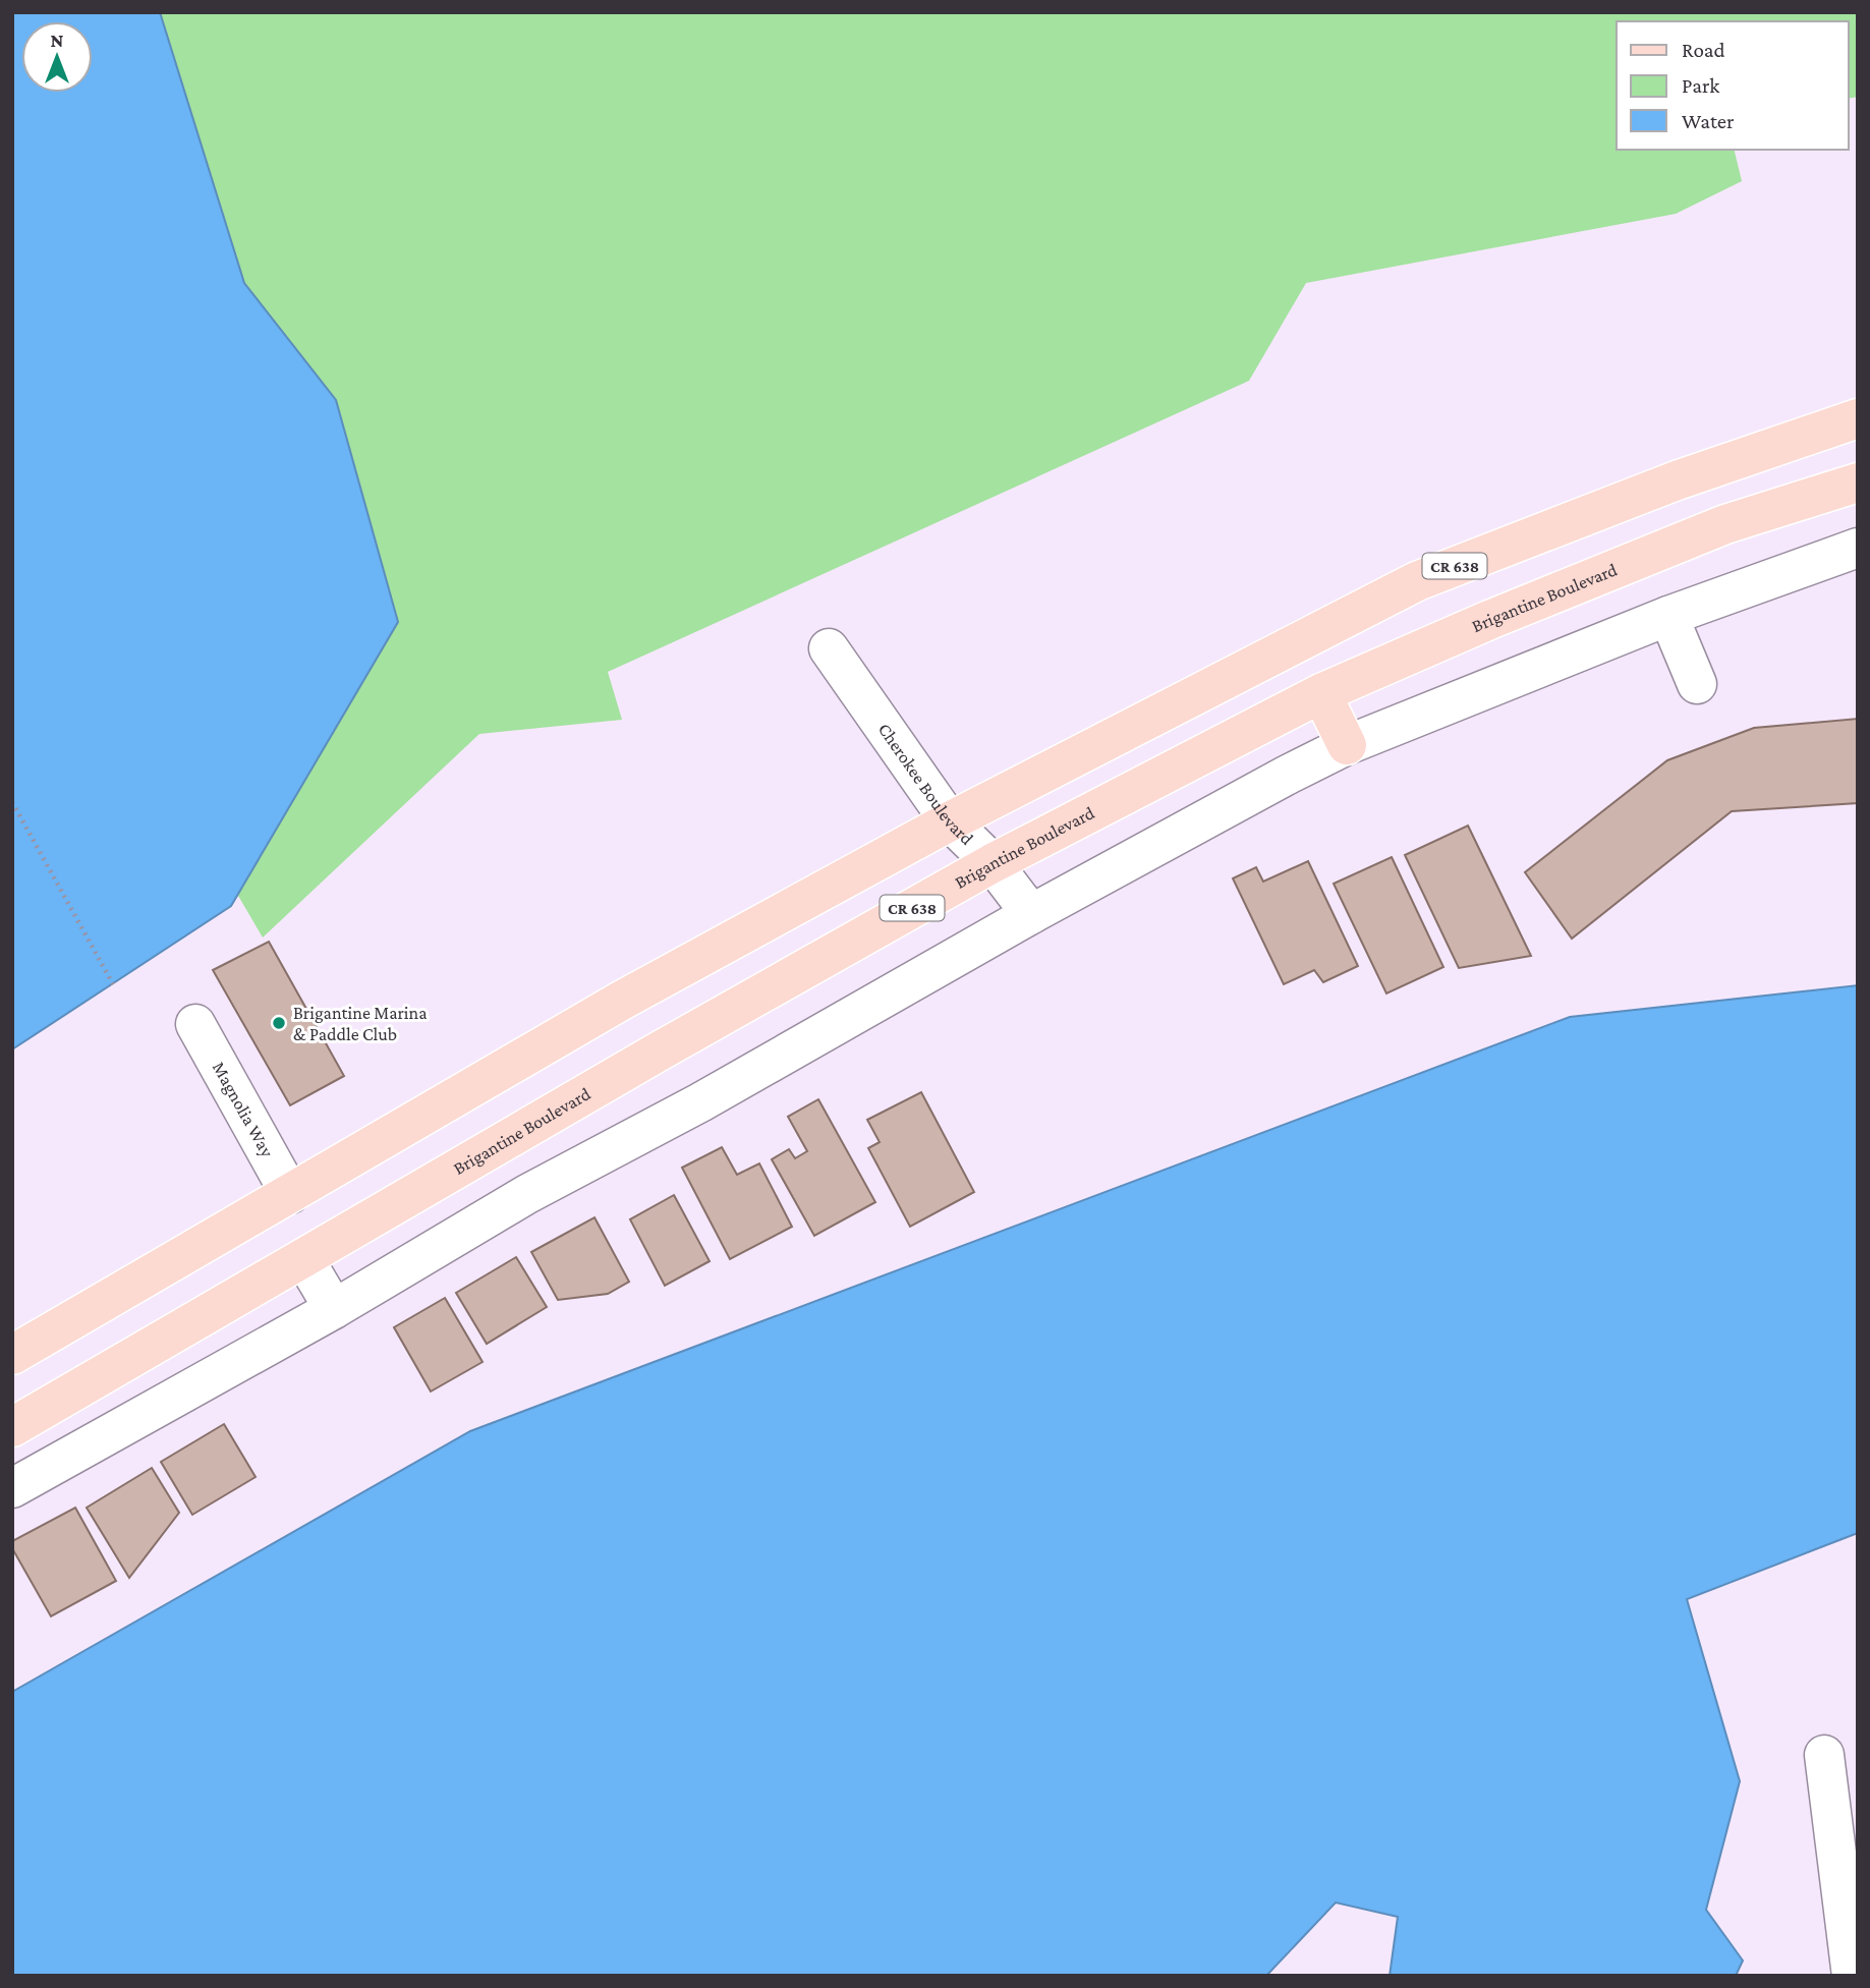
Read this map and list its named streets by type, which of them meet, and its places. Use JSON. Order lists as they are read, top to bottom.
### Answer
{
  "streets": {
    "main road": ["CR 638", "Brigantine Boulevard"],
    "street": ["Cherokee Boulevard", "Magnolia Way"]
  },
  "crossings": [
    ["CR 638", "Cherokee Boulevard"],
    ["CR 638", "Magnolia Way"],
    ["Brigantine Boulevard", "Cherokee Boulevard"]
  ],
  "places": ["Brigantine Marina & Paddle Club"],
  "legend": ["Road", "Park", "Water"],
  "north": "top"
}
